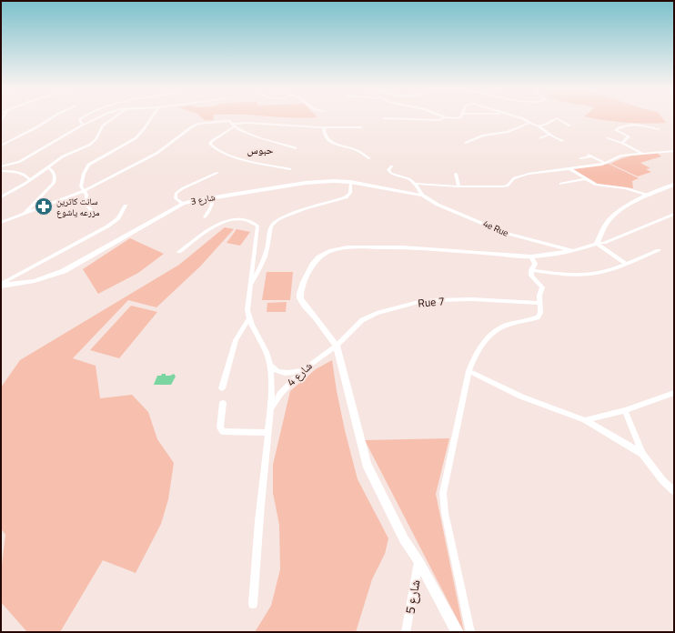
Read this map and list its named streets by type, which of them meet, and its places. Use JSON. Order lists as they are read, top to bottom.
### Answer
{
  "streets": {
    "street": [
      "شارع 3",
      "4e Rue",
      "Rue 7",
      "شارع 4",
      "شارع 5"
    ]
  },
  "crossings": [
    ["شارع 3", "4e Rue"],
    ["Rue 7", "شارع 4"]
  ],
  "districts": ["حبوس"],
  "places": {
    "pharmacy": ["سانت كاترين مزرعه ياشوع"]
  }
}
